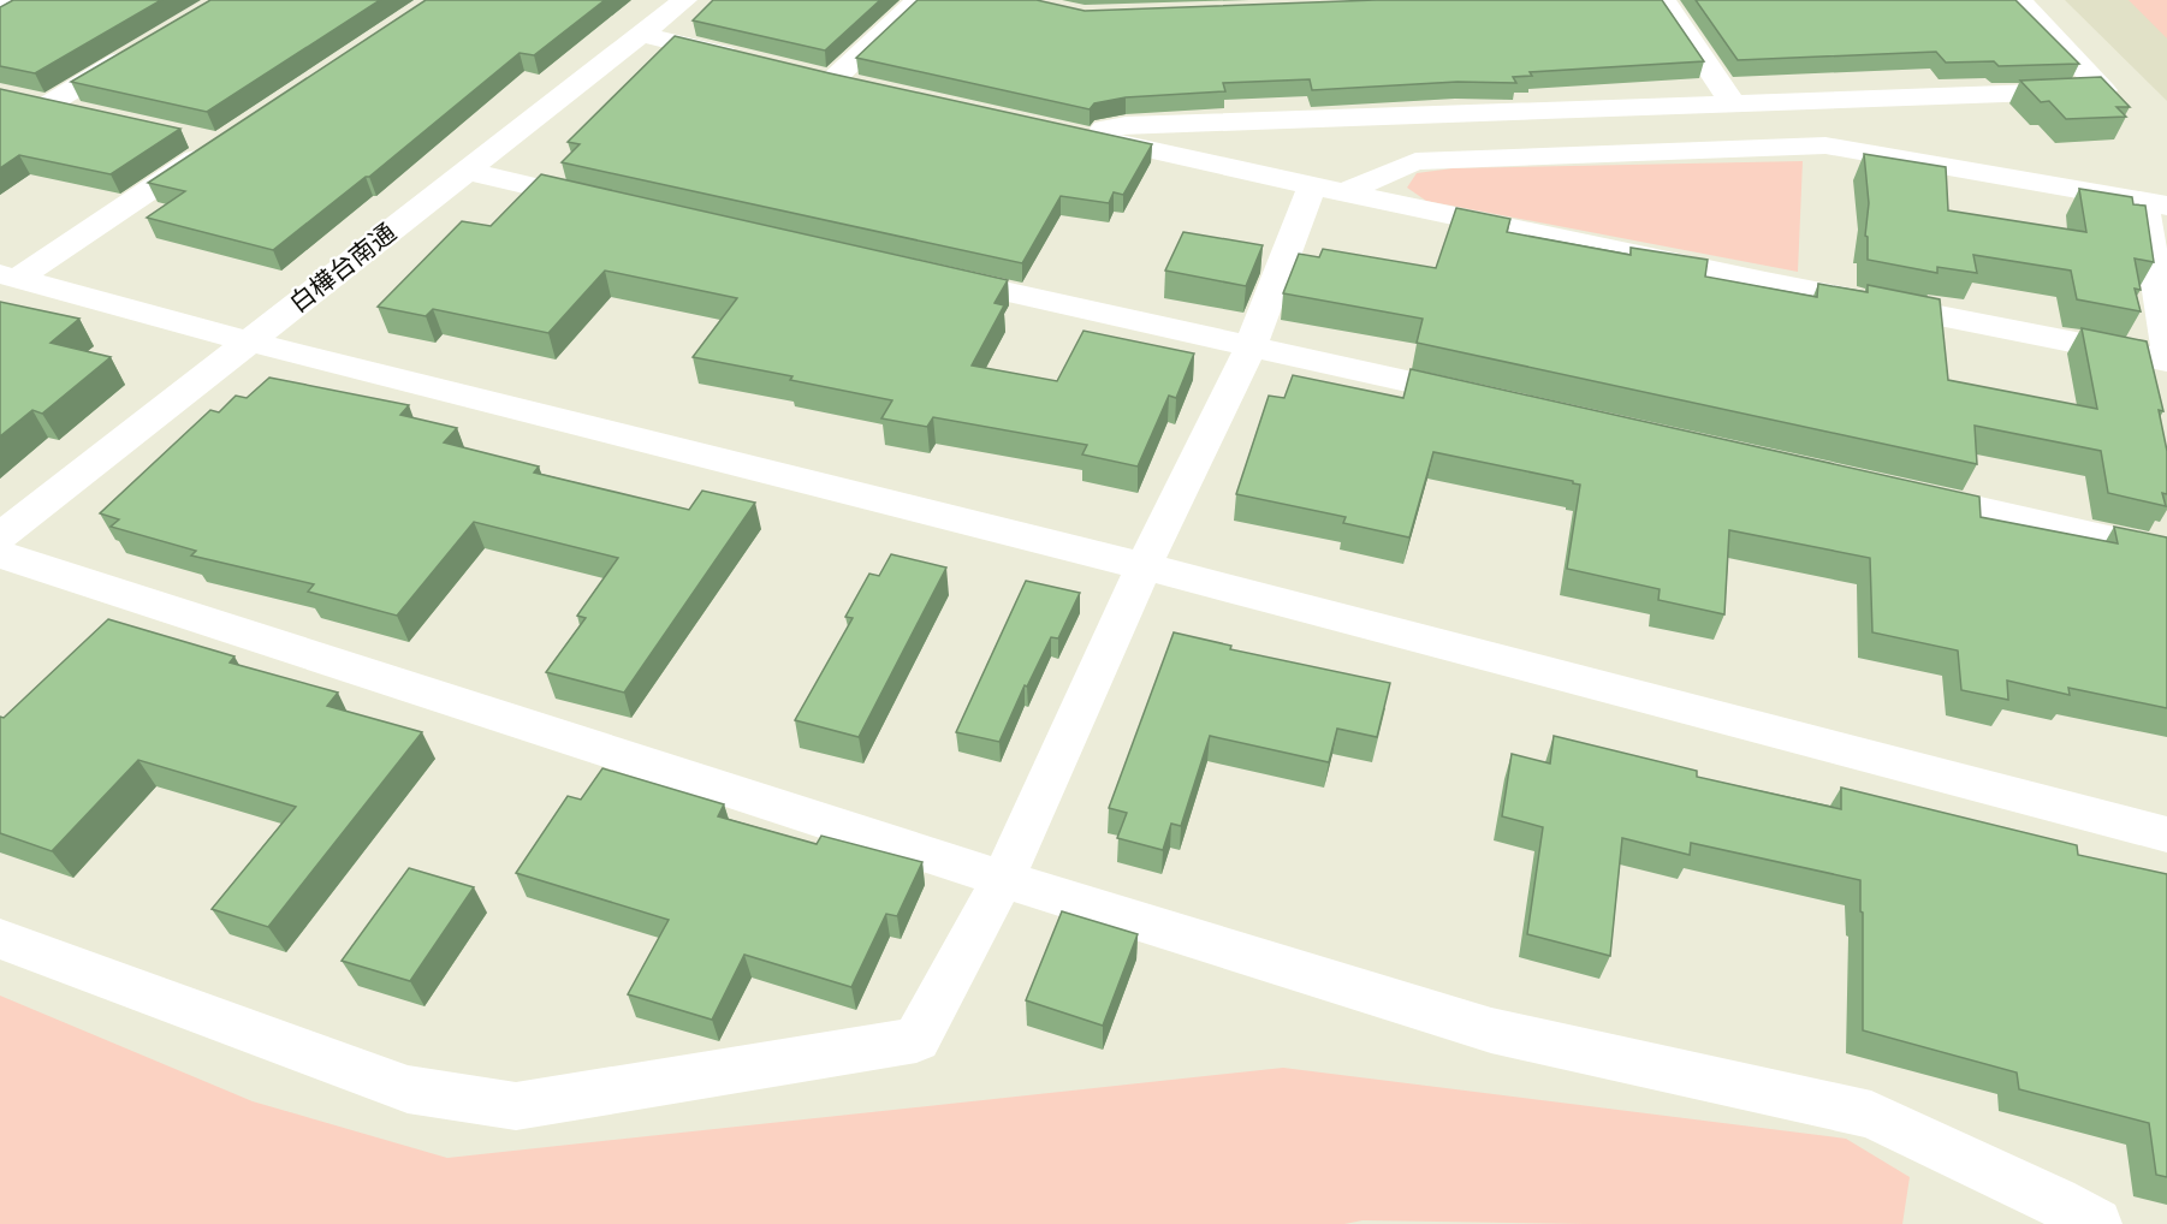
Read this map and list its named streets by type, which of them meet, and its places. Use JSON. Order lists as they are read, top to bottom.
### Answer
{
  "streets": {
    "street": ["白樺台南通"]
  }
}
